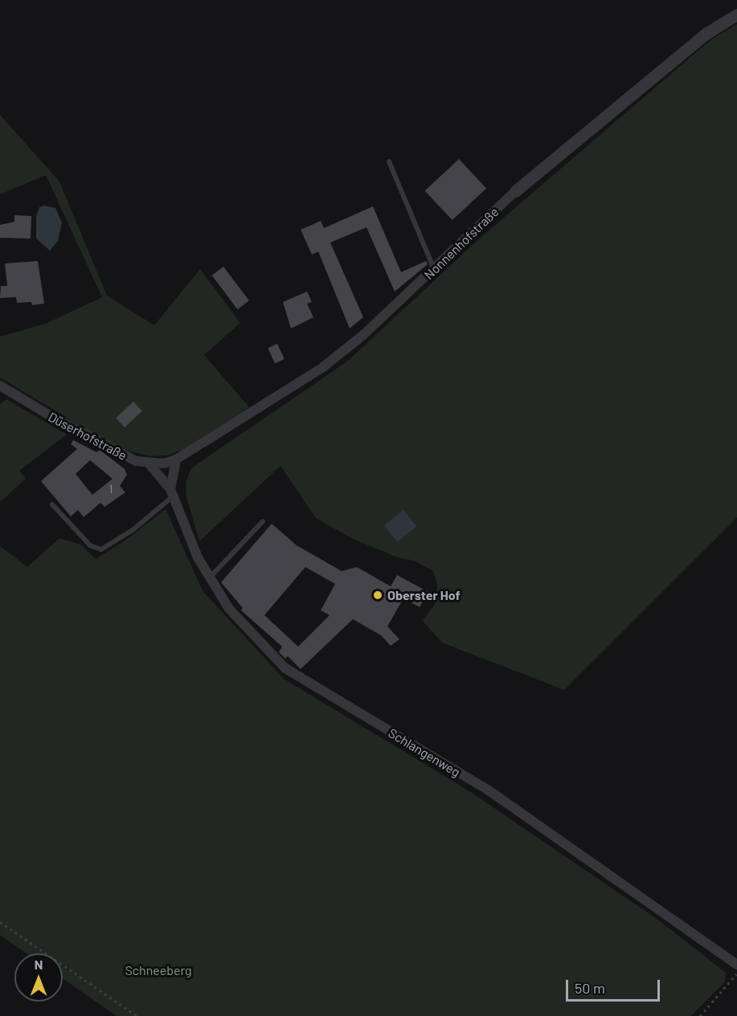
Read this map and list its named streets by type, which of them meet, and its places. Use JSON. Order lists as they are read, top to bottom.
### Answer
{
  "streets": {
    "street": ["Nonnenhofstraße", "Düserhofstraße", "Schlangenweg"]
  },
  "crossings": [
    ["Nonnenhofstraße", "Düserhofstraße"]
  ],
  "parks": ["Schneeberg"],
  "places": ["Oberster Hof"],
  "house_numbers": ["1"],
  "scale_bar": "50 m",
  "north": "top"
}
